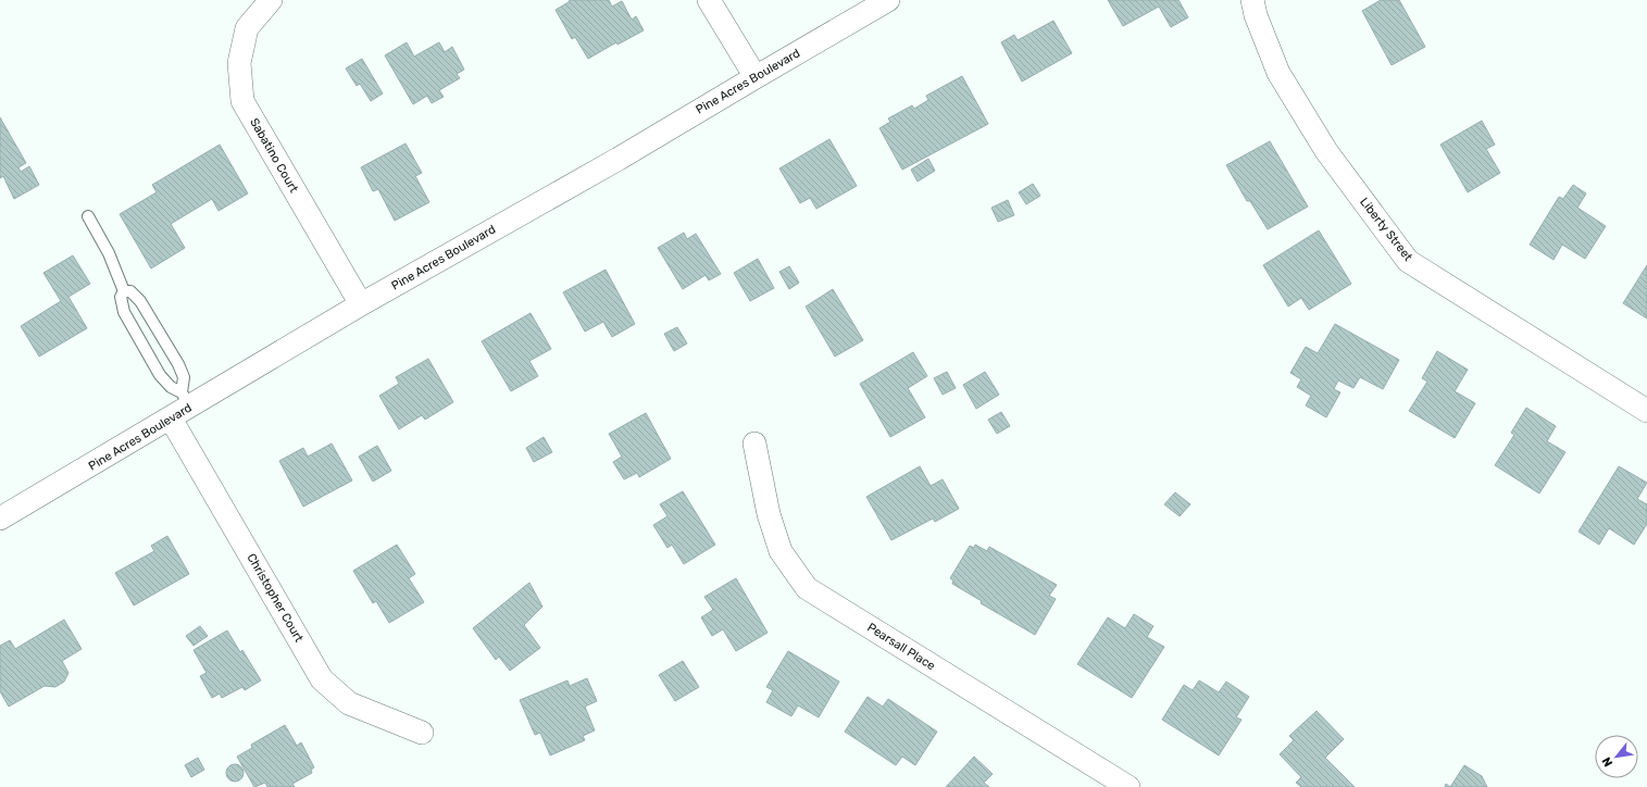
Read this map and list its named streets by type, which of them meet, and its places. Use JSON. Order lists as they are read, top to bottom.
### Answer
{
  "streets": {
    "street": [
      "Pine Acres Boulevard",
      "Sabatino Court",
      "Liberty Street",
      "Christopher Court",
      "Pearsall Place"
    ]
  },
  "crossings": [
    ["Pine Acres Boulevard", "Sabatino Court"],
    ["Pine Acres Boulevard", "Christopher Court"]
  ],
  "north": "bottom left"
}
